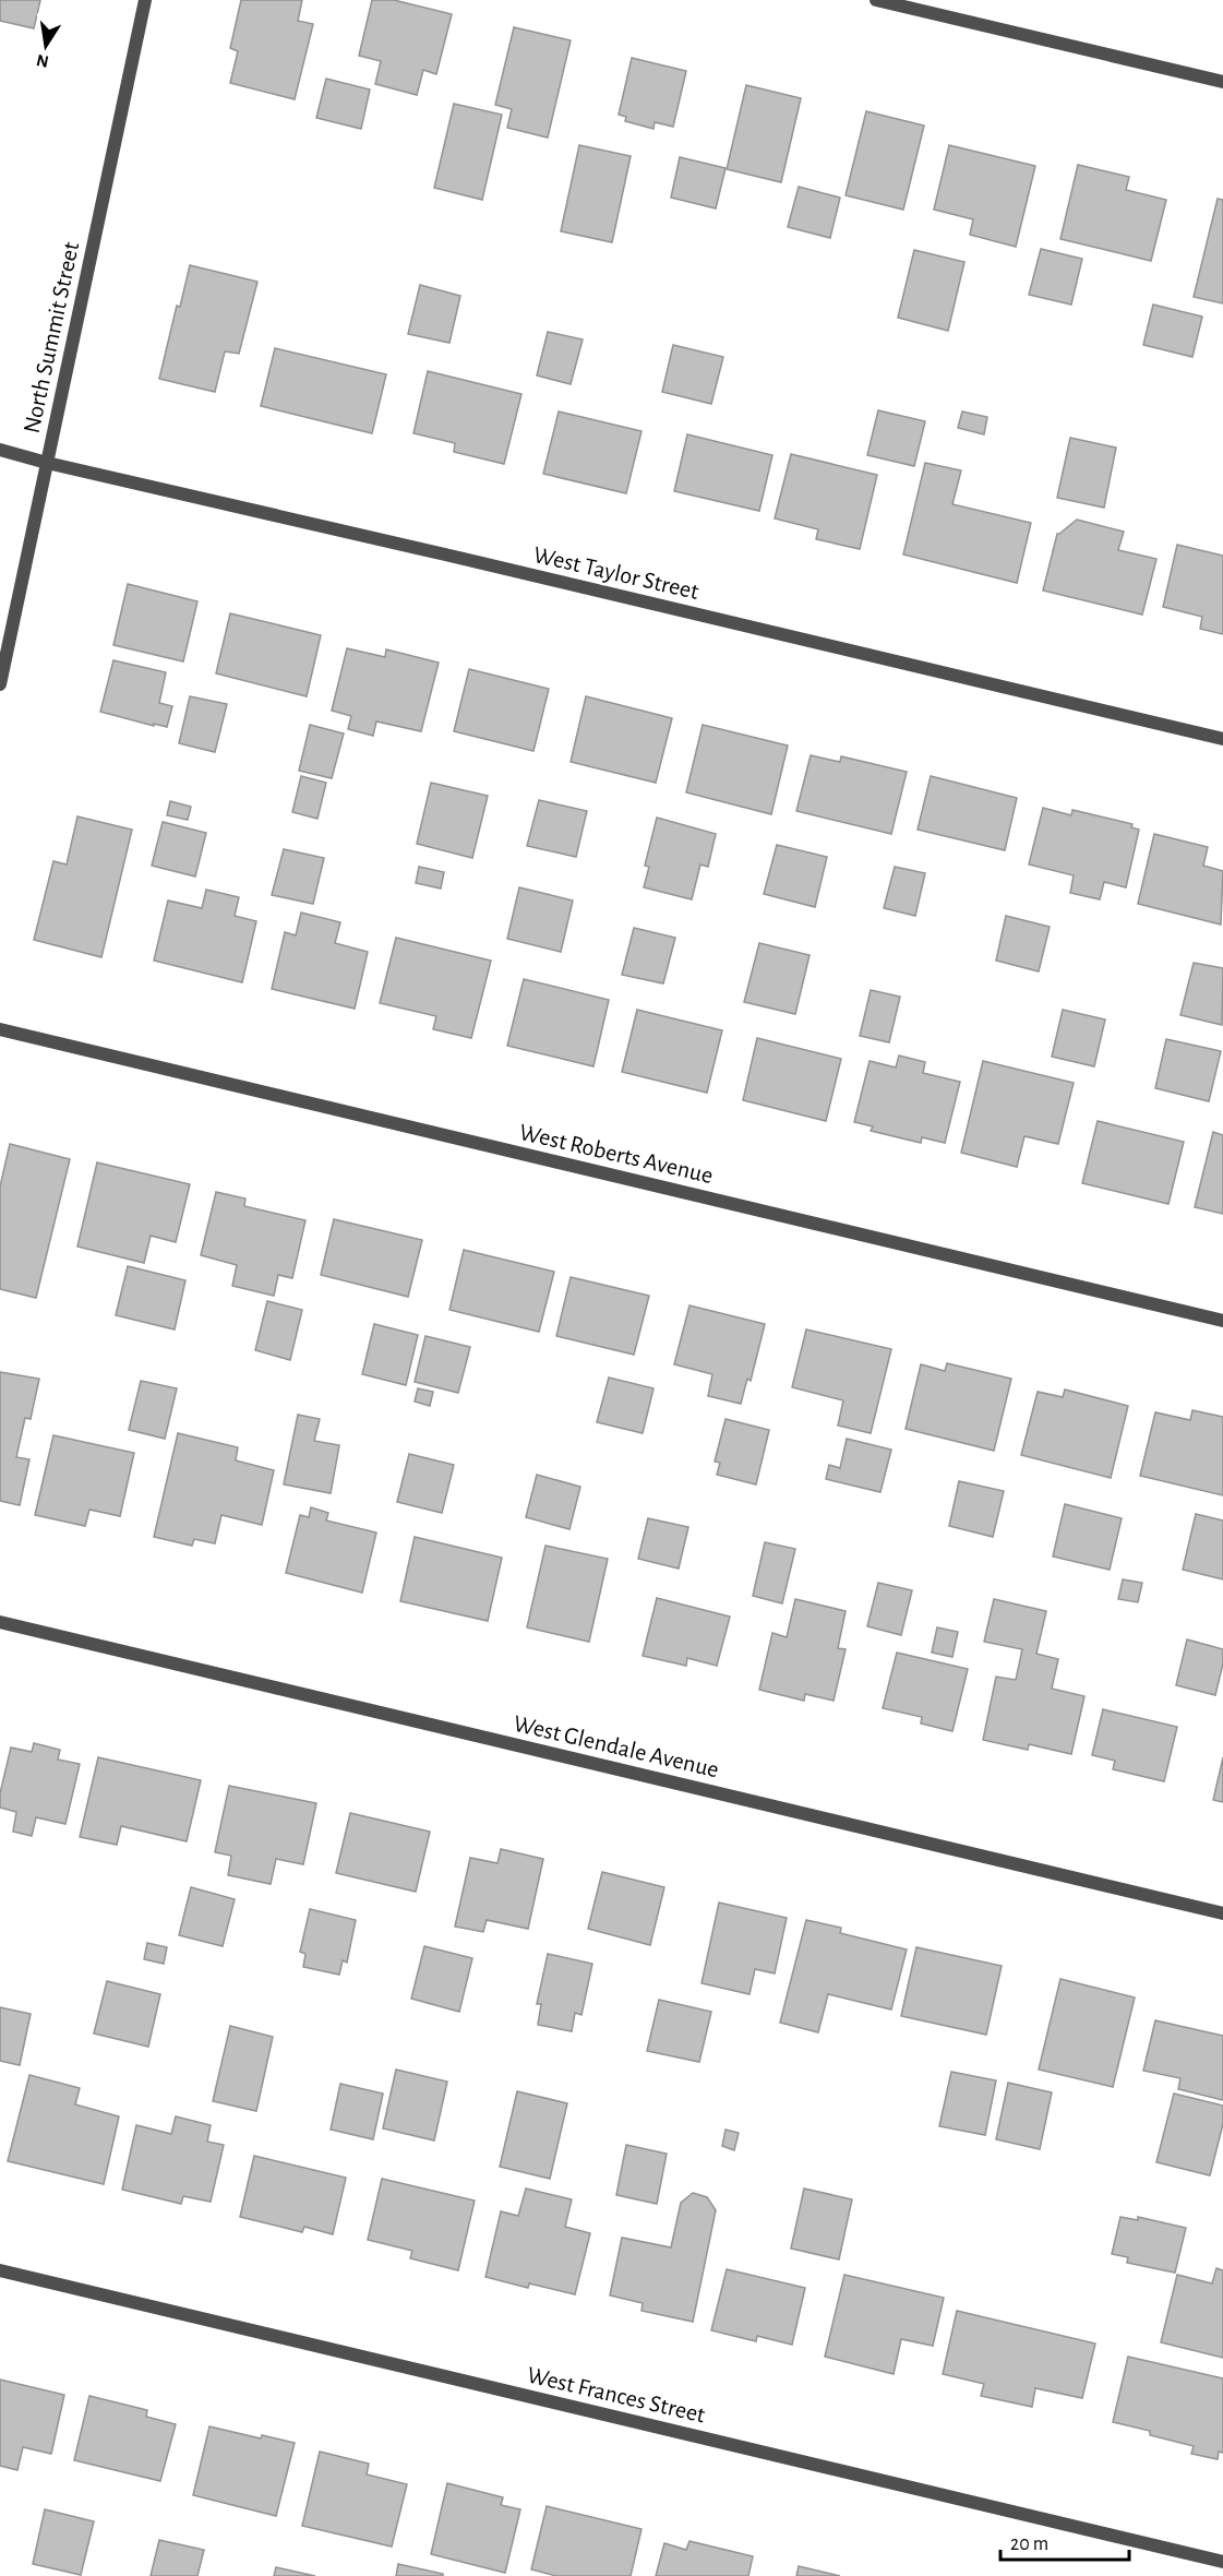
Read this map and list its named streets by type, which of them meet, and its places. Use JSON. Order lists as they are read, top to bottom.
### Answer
{
  "streets": {
    "street": [
      "North Summit Street",
      "West Taylor Street",
      "West Roberts Avenue",
      "West Glendale Avenue",
      "West Frances Street"
    ]
  },
  "crossings": [
    ["North Summit Street", "West Taylor Street"]
  ],
  "scale_bar": "20 m",
  "north": "bottom"
}
